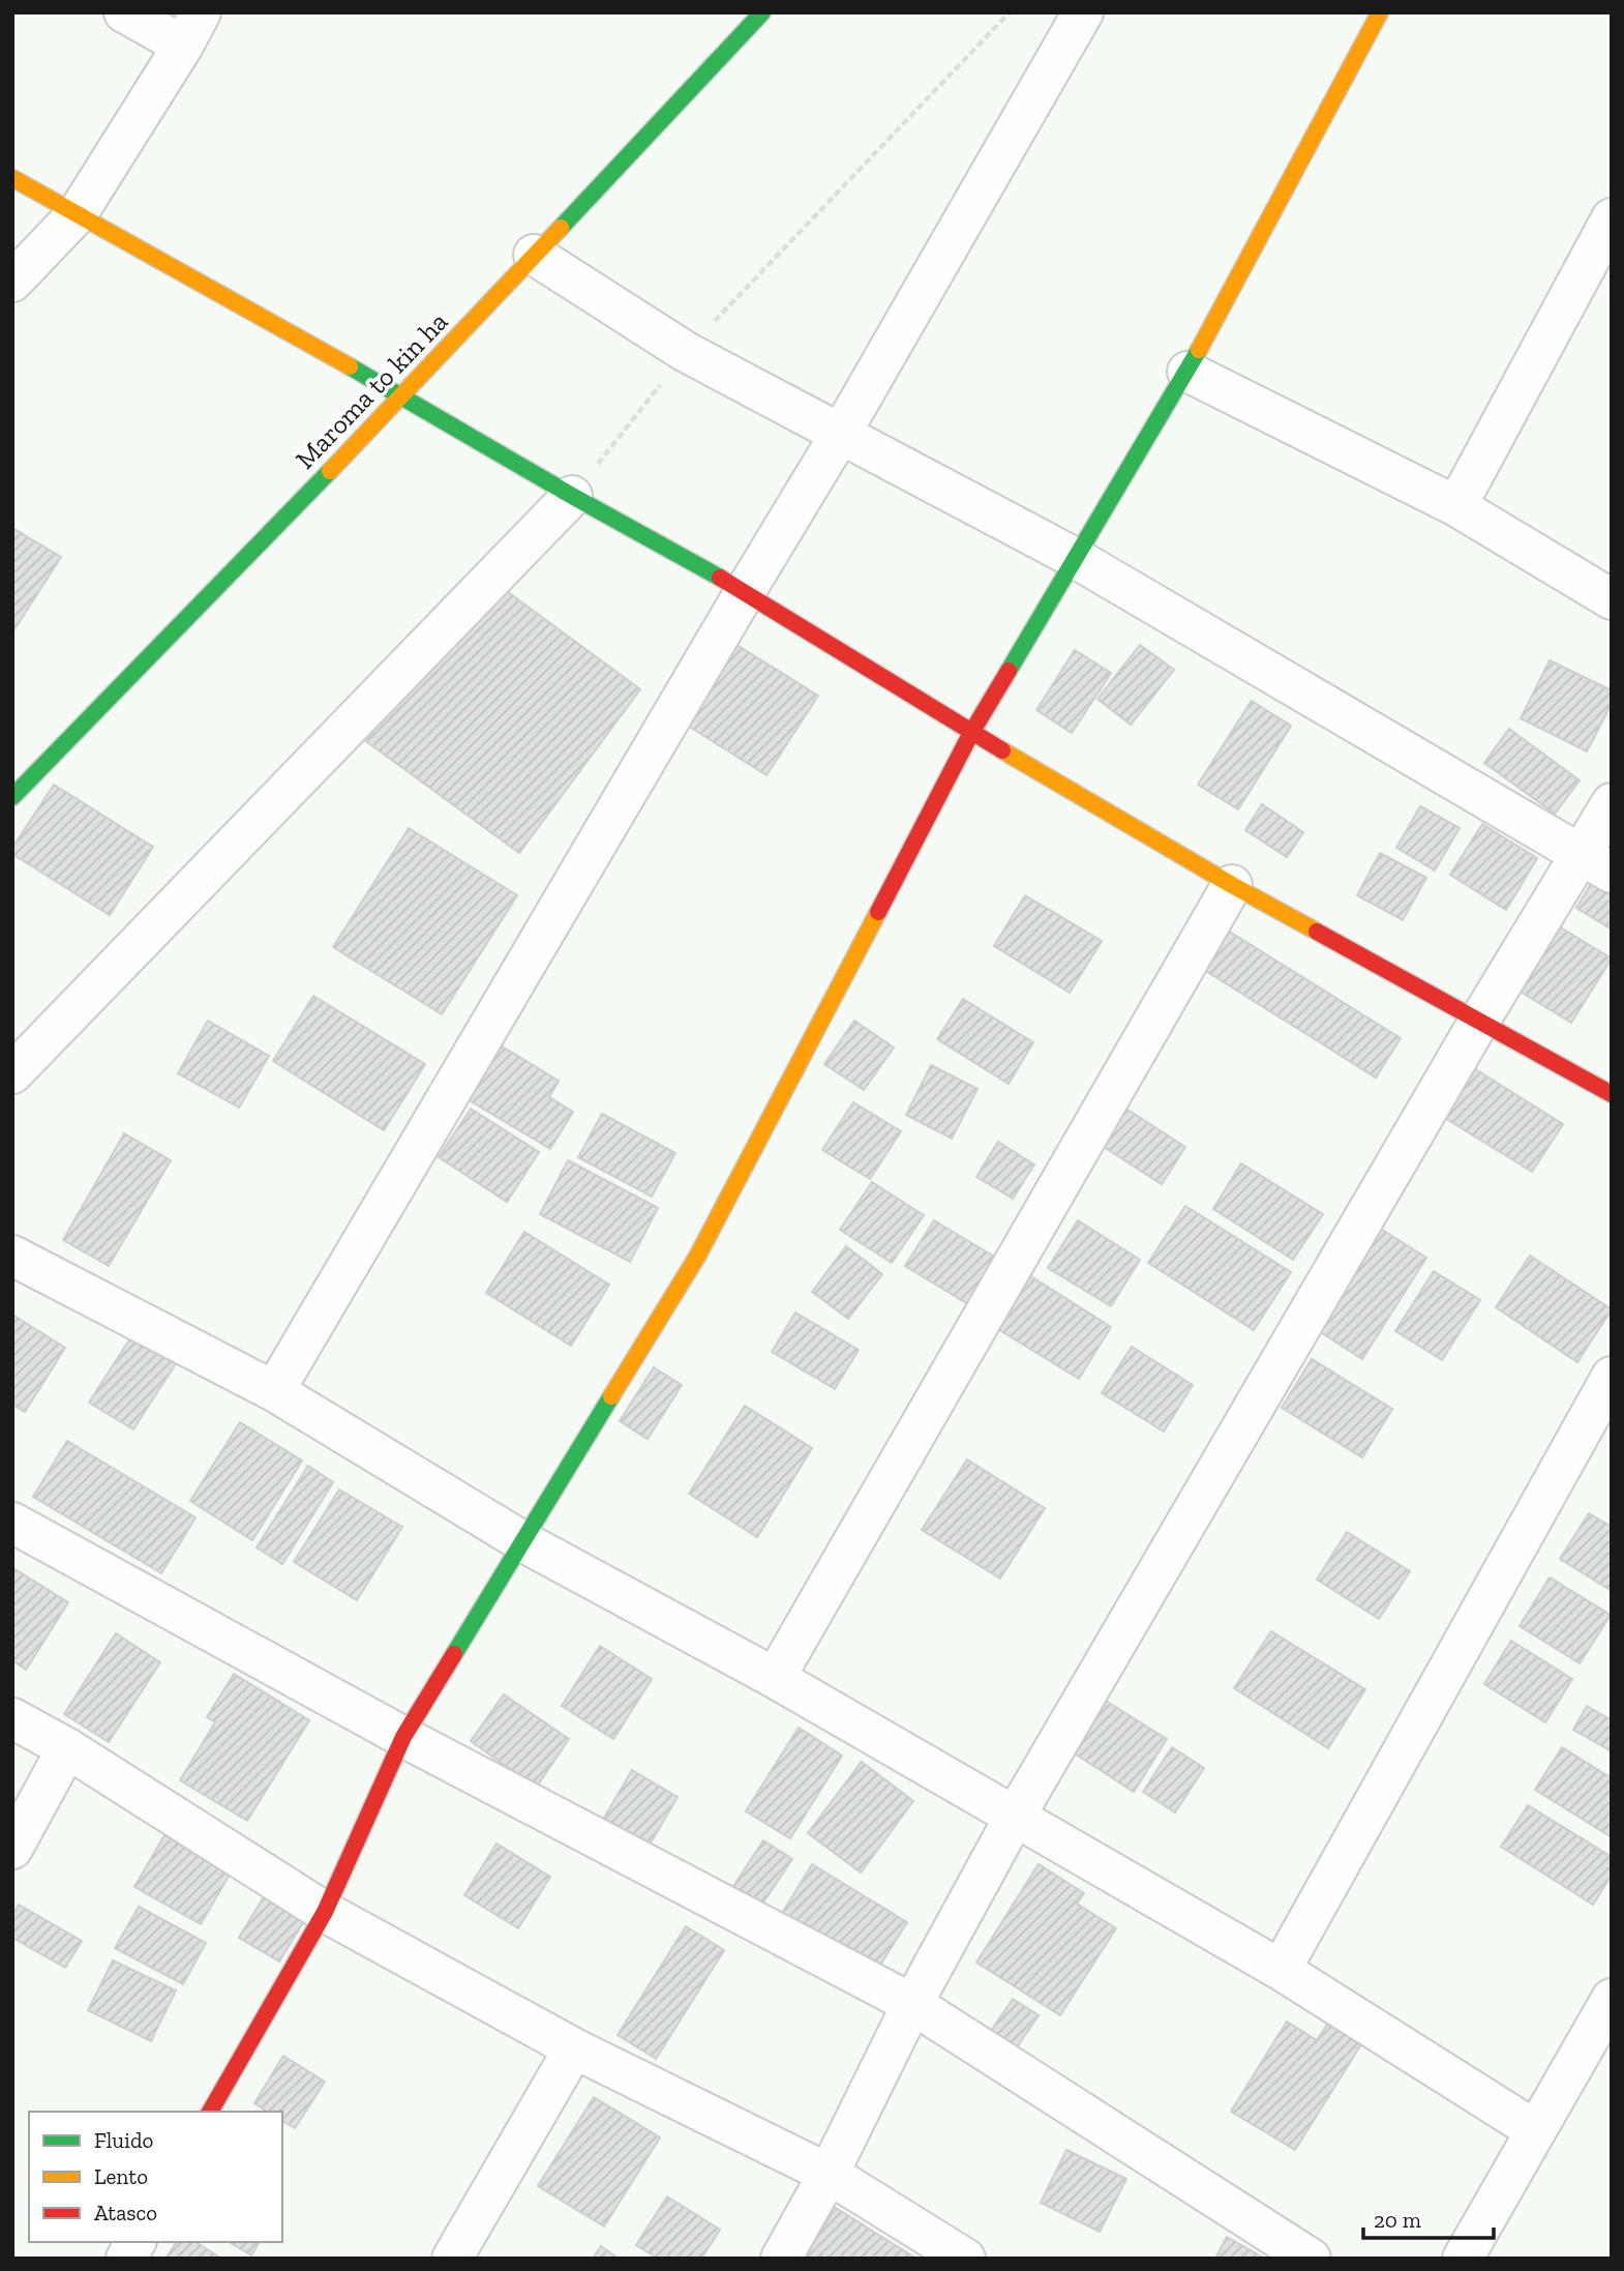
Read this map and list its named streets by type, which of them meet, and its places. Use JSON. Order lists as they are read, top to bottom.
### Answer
{
  "streets": {
    "street": ["Maroma to kin ha"]
  },
  "legend": ["Fluido", "Lento", "Atasco"],
  "scale_bar": "20 m"
}
